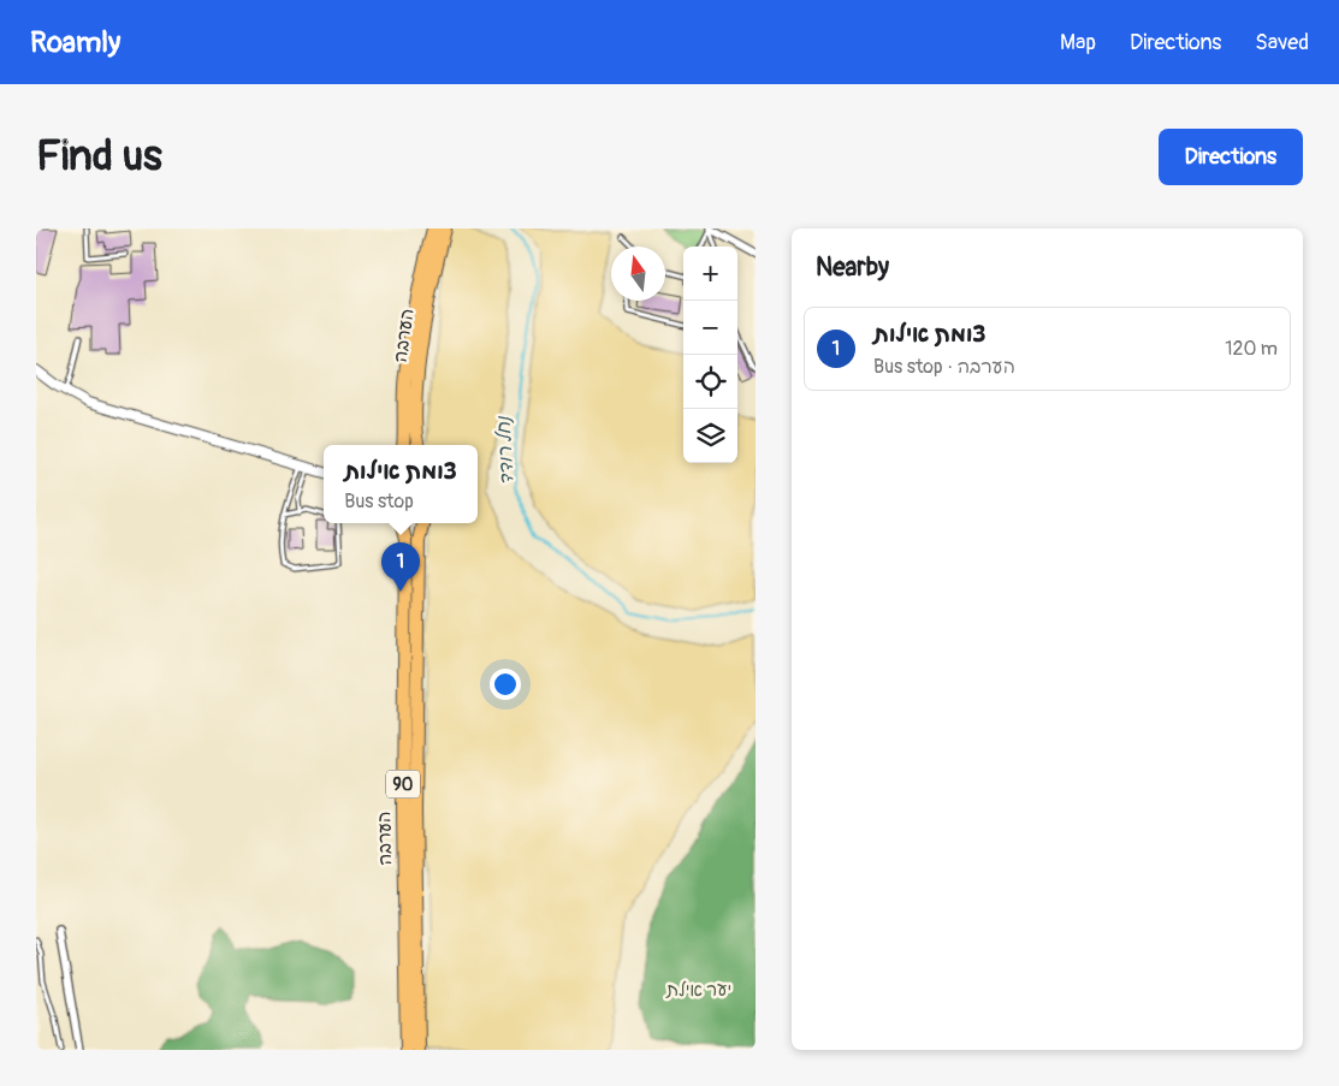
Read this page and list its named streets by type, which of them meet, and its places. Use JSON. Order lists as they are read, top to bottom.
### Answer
{
  "streets": {
    "highway": ["הערבה", "90"]
  },
  "water": ["נחל רודד"],
  "parks": ["יער אילת"],
  "north": "top",
  "page": {
    "header": "Roamly",
    "nav": ["Map", "Directions", "Saved"],
    "buttons": "Directions",
    "title": "Find us",
    "heading": "Nearby",
    "map_buttons": ["+", "−"],
    "list": [
      {
        "mark": "1",
        "name": "צומת אילות",
        "note": "Bus stop · הערבה",
        "value": "120 m"
      }
    ],
    "popup": ["צומת אילות", "Bus stop"],
    "pins": "1"
  }
}
